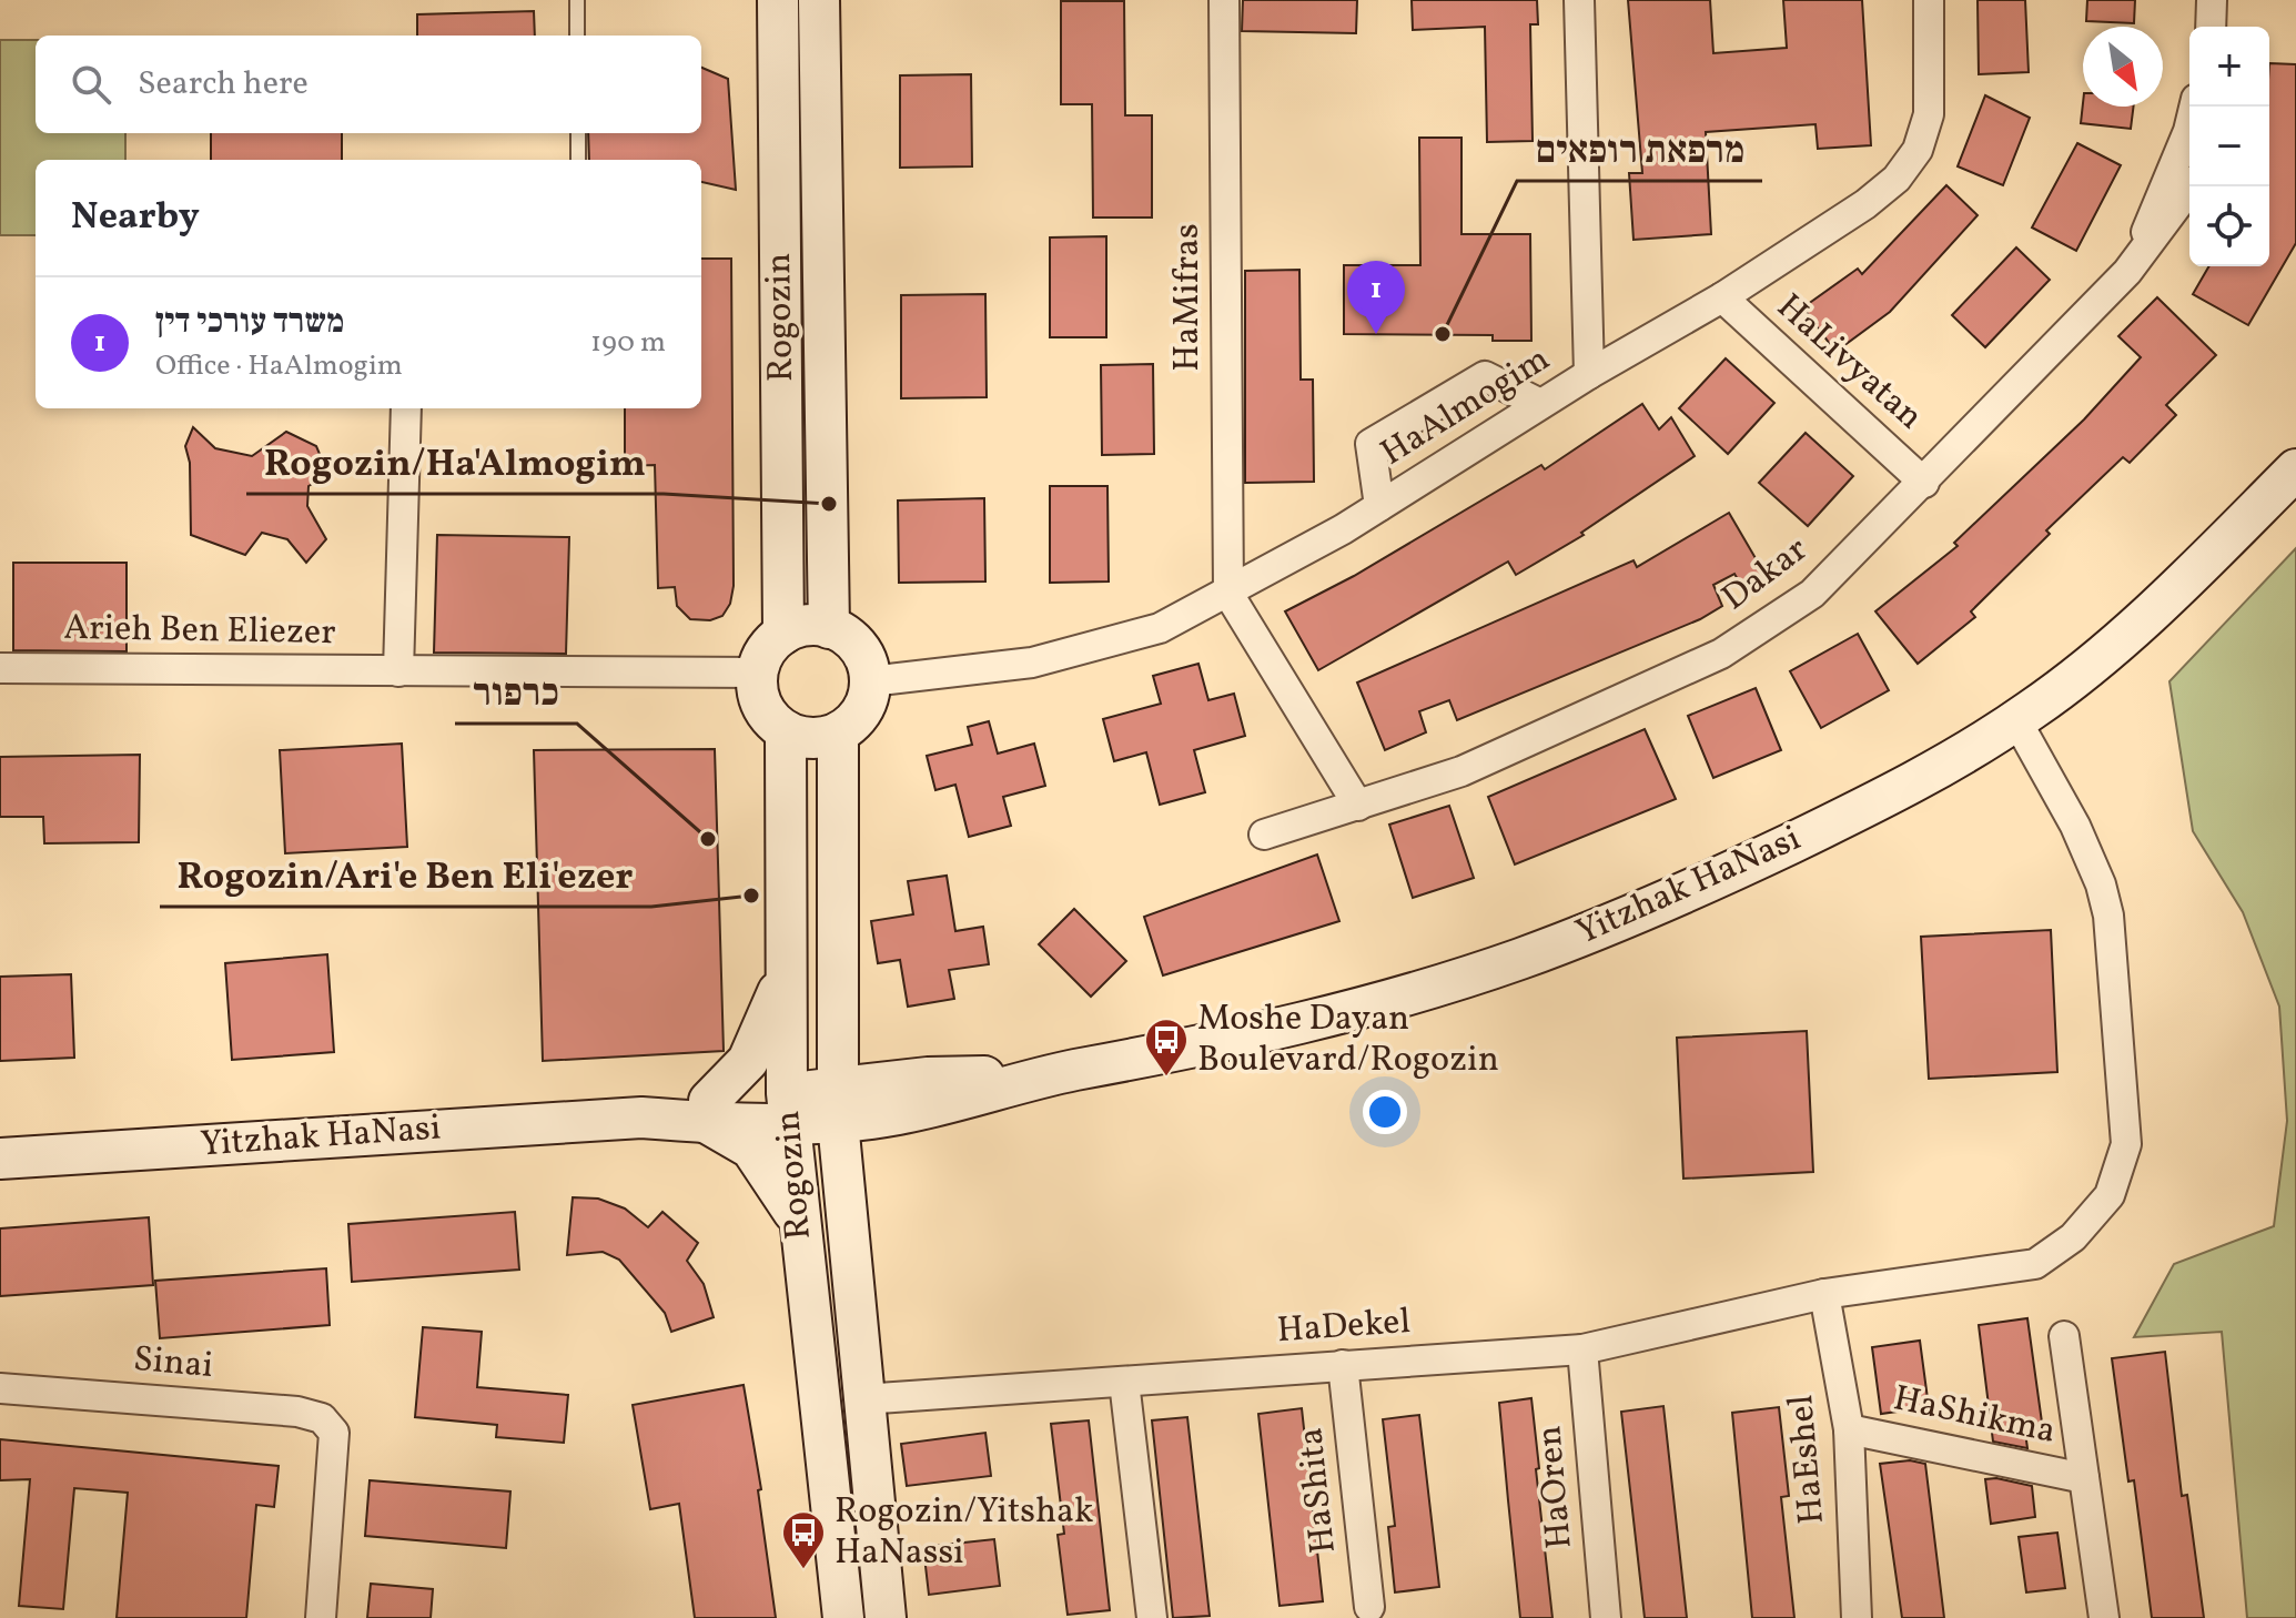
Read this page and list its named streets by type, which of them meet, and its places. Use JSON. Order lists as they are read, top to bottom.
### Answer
{
  "streets": {
    "street": [
      "HaMifras",
      "Rogozin",
      "HaLivyatan",
      "HaAlmogim",
      "Dakar",
      "Arieh Ben Eliezer",
      "Yitzhak HaNasi",
      "HaDekel",
      "Sinai",
      "HaShikma",
      "HaEshel",
      "HaOren",
      "HaShita"
    ]
  },
  "crossings": [
    ["HaMifras", "HaAlmogim"],
    ["Rogozin", "HaAlmogim"],
    ["Rogozin", "Arieh Ben Eliezer"],
    ["Rogozin", "Yitzhak HaNasi"],
    ["Rogozin", "HaDekel"],
    ["HaLivyatan", "HaAlmogim"],
    ["HaLivyatan", "Dakar"],
    ["HaAlmogim", "Arieh Ben Eliezer"],
    ["Yitzhak HaNasi", "HaDekel"],
    ["HaDekel", "HaEshel"],
    ["HaDekel", "HaOren"],
    ["HaDekel", "HaShita"],
    ["HaShikma", "HaEshel"]
  ],
  "places": {
    "other": [
      "מרפאת רופאים",
      "Rogozin/Ha'Almogim",
      "כרפור",
      "Rogozin/Ari'e Ben Eli'ezer"
    ],
    "bus stop": ["Moshe Dayan Boulevard/Rogozin", "Rogozin/Yitshak HaNassi"]
  },
  "north": "bottom right",
  "page": {
    "map_buttons": ["+", "−"],
    "search": "Search here",
    "heading": "Nearby",
    "pins": "1",
    "list": [
      {
        "mark": "1",
        "name": "משרד עורכי דין",
        "note": "Office · HaAlmogim",
        "value": "190 m"
      }
    ]
  }
}
